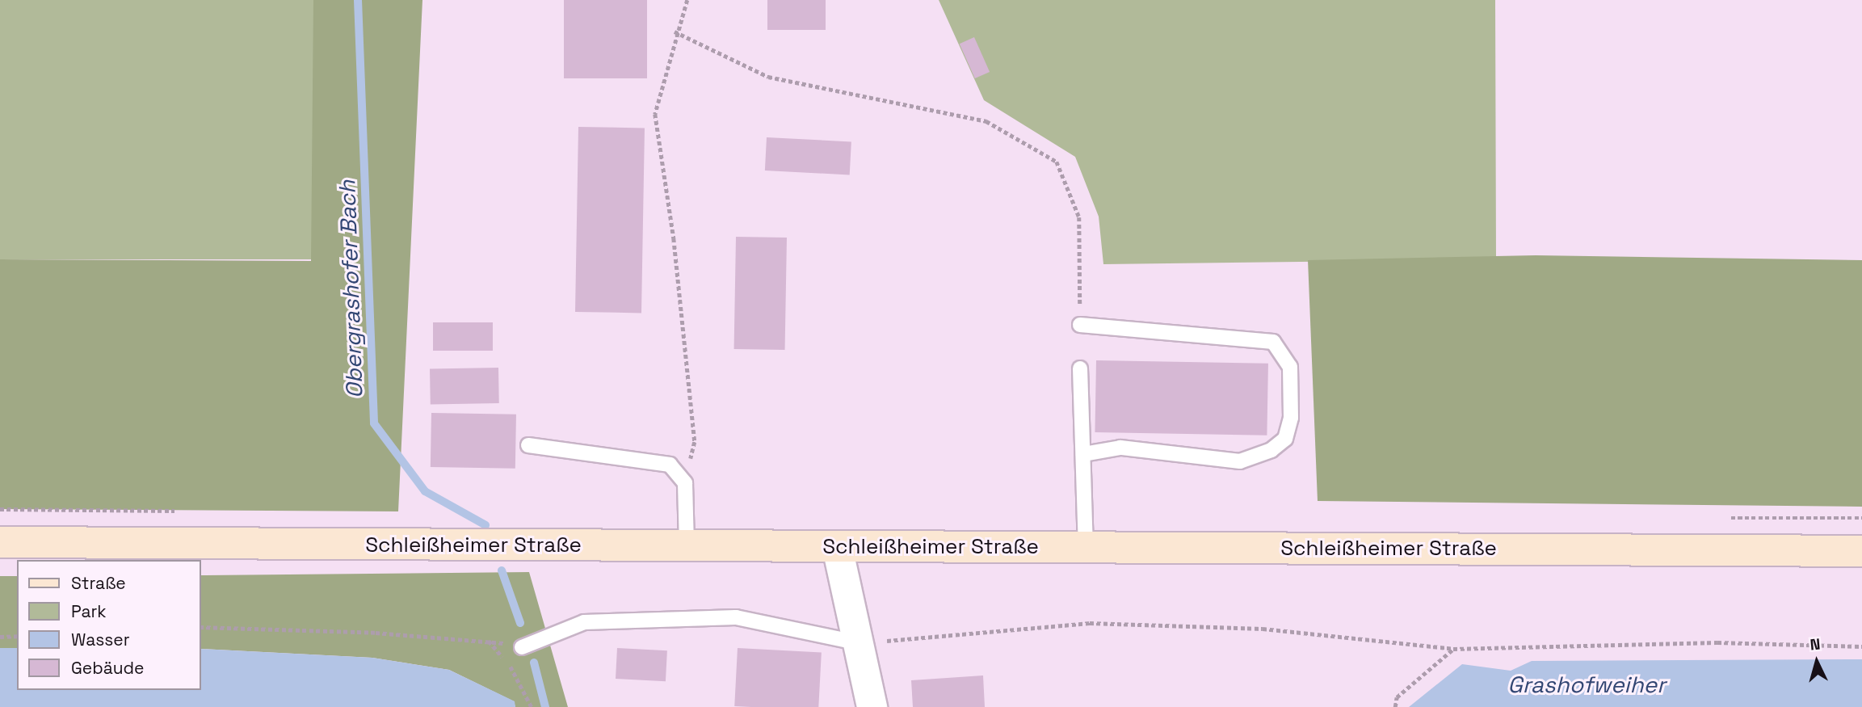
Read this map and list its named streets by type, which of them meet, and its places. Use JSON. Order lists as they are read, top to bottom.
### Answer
{
  "streets": {
    "main road": ["Schleißheimer Straße"]
  },
  "water": ["Obergrashofer Bach", "Grashofweiher"],
  "legend": [
    "Straße",
    "Park",
    "Wasser",
    "Gebäude"
  ],
  "north": "top"
}
